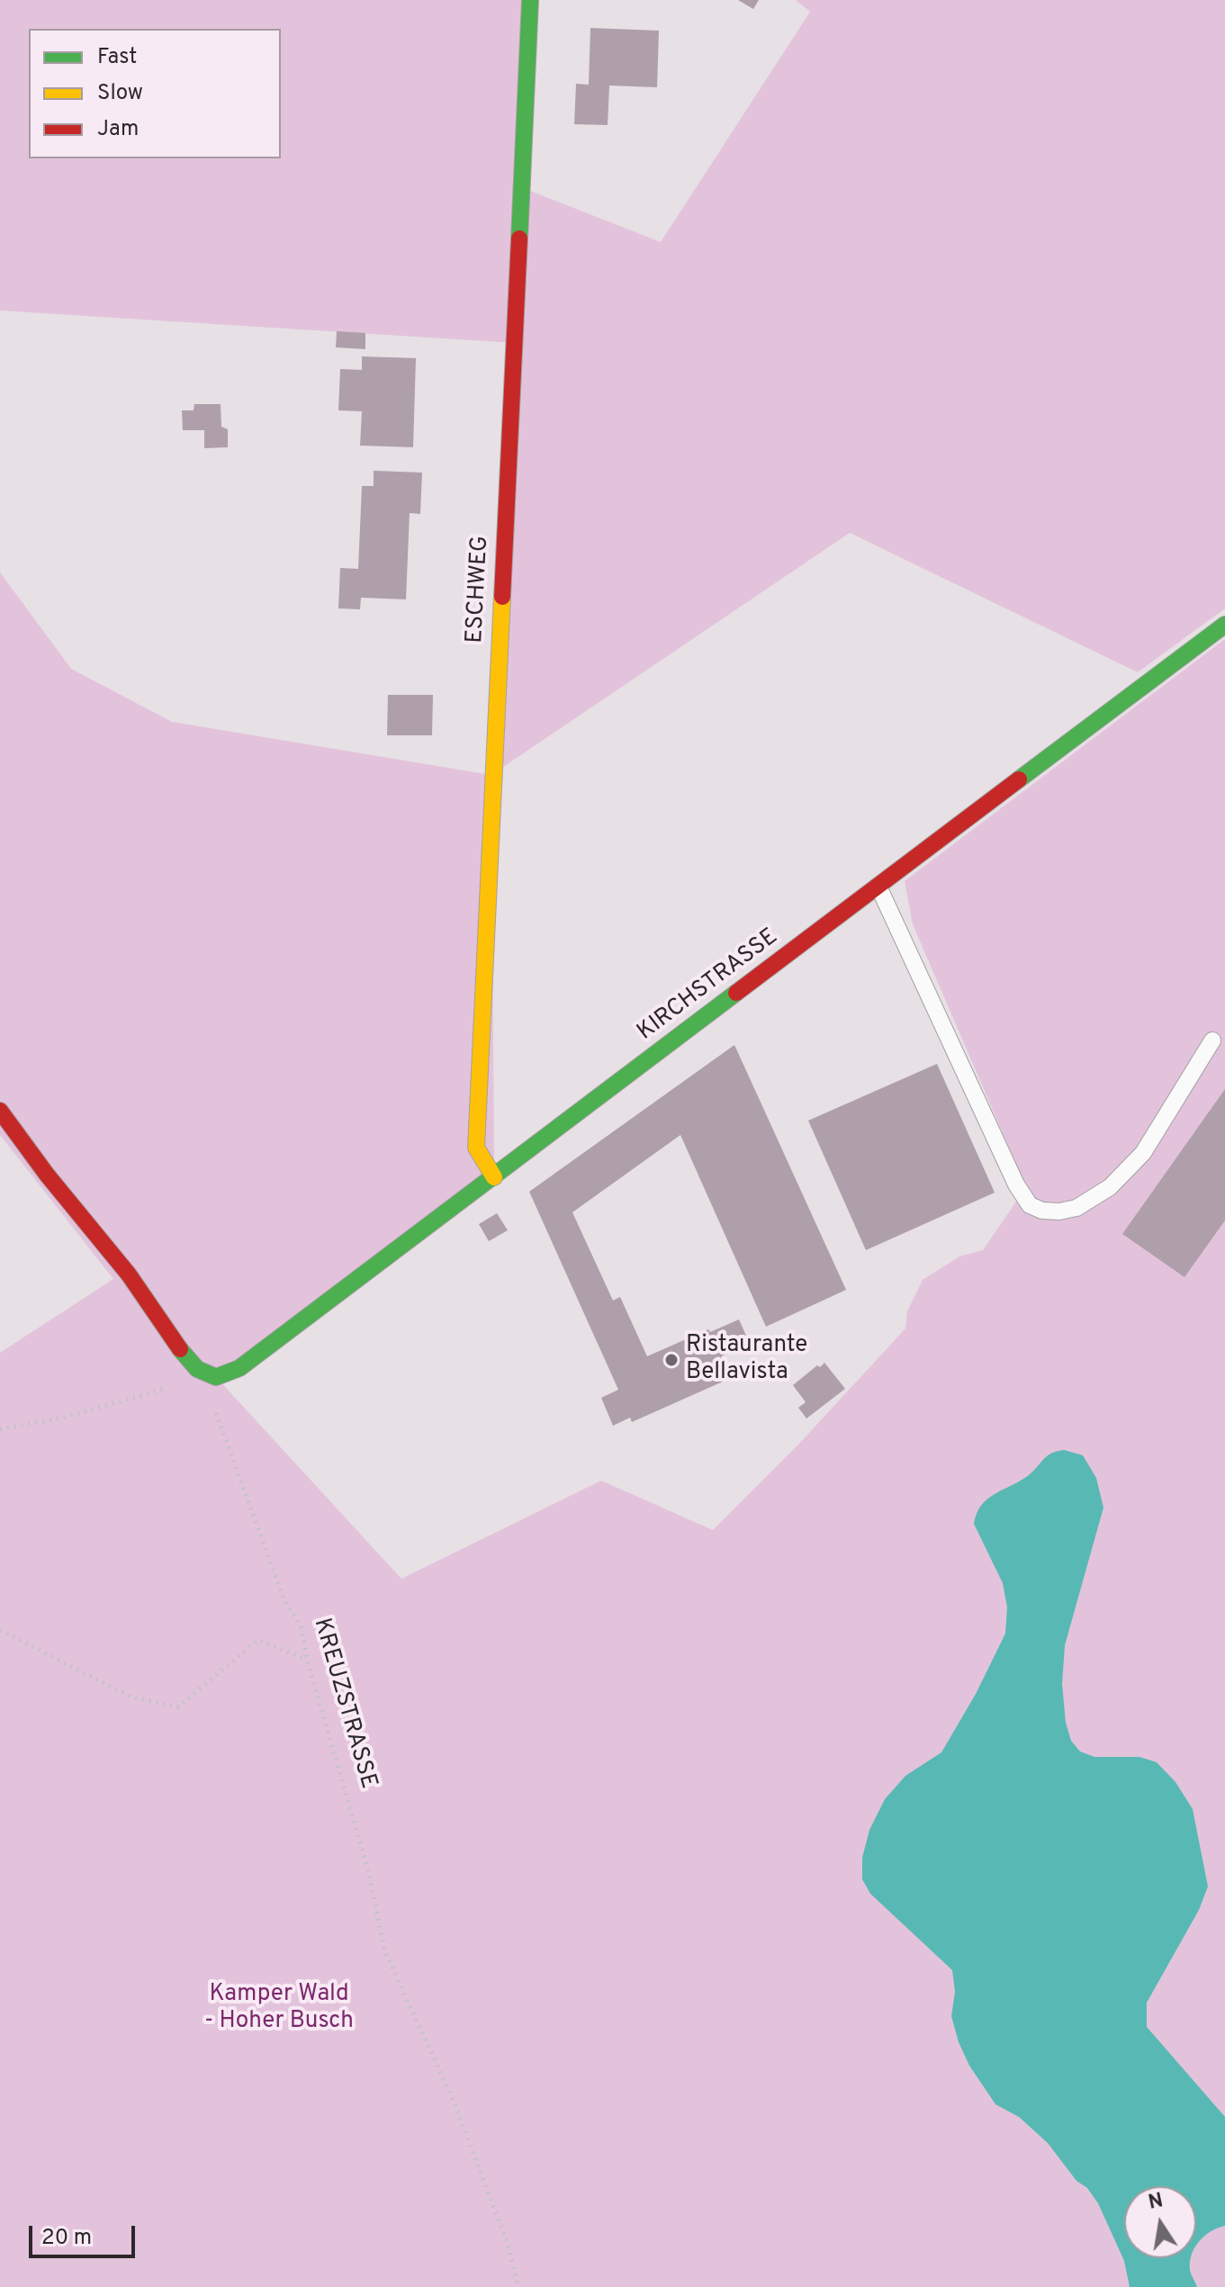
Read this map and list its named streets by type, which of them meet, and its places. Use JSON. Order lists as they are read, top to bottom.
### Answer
{
  "streets": {
    "street": ["ESCHWEG", "KIRCHSTRASSE"],
    "path": ["KREUZSTRASSE"]
  },
  "crossings": [
    ["ESCHWEG", "KIRCHSTRASSE"],
    ["KIRCHSTRASSE", "KREUZSTRASSE"]
  ],
  "parks": ["Kamper Wald - Hoher Busch"],
  "places": ["Ristaurante Bellavista"],
  "legend": ["Fast", "Slow", "Jam"],
  "scale_bar": "20 m",
  "north": "top"
}
